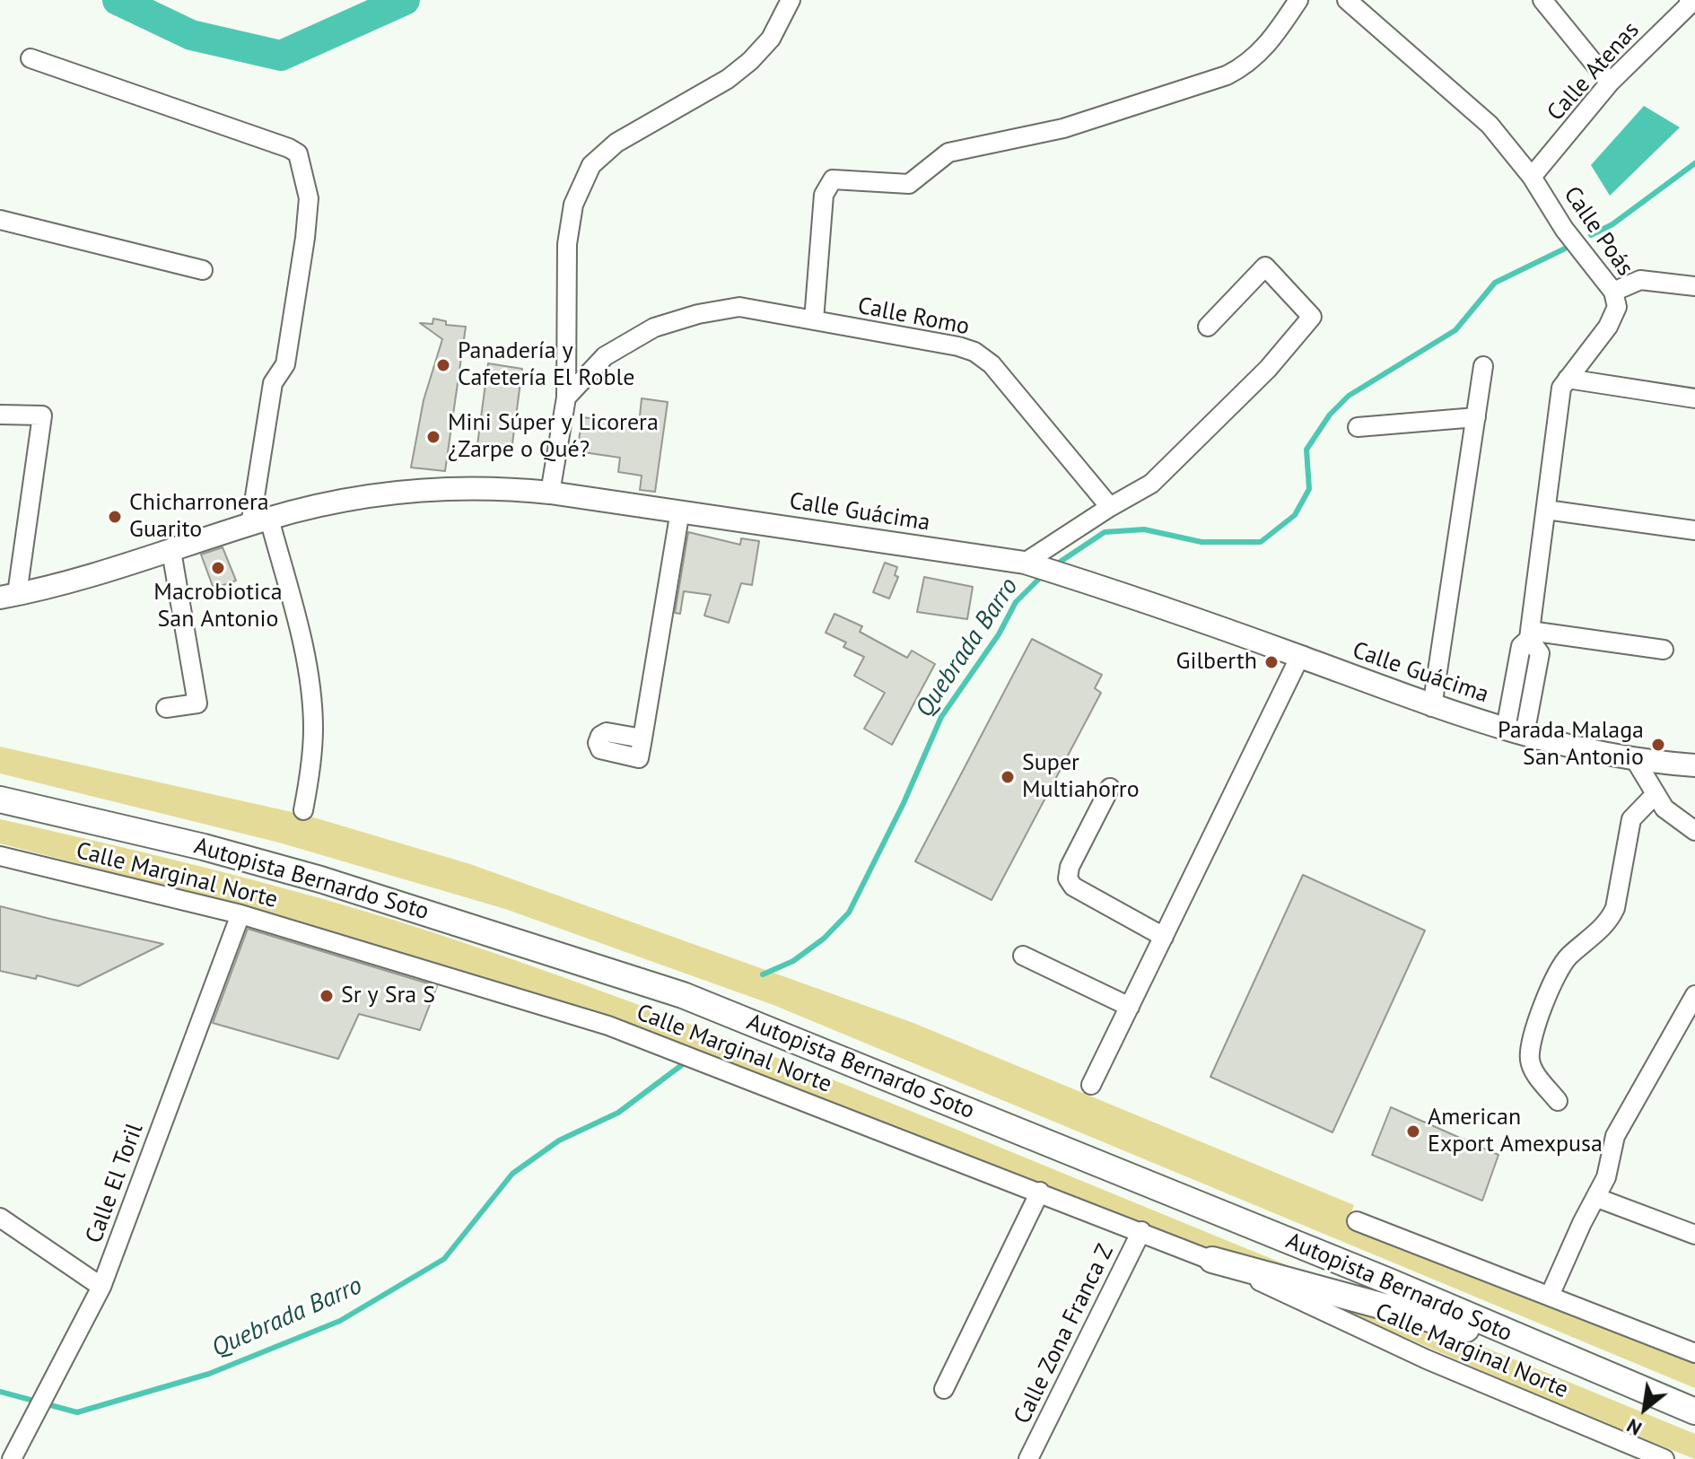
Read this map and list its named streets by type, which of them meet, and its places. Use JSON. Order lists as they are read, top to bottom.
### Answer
{
  "streets": {
    "highway": ["Autopista Bernardo Soto"],
    "main road": ["Calle Guácima"],
    "street": [
      "Calle Atenas",
      "Calle Poás",
      "Calle Romo",
      "Calle Marginal Norte",
      "Calle El Toril",
      "Calle Zona Franca Z"
    ]
  },
  "crossings": [
    ["Calle Atenas", "Calle Poás"],
    ["Calle Poás", "Calle Guácima"],
    ["Calle Marginal Norte", "Calle El Toril"],
    ["Calle Marginal Norte", "Calle Zona Franca Z"]
  ],
  "water": ["Quebrada Barro"],
  "places": [
    "Panadería y Cafetería El Roble",
    "Mini Súper y Licorera ¿Zarpe o Qué?",
    "Chicharronera Guarito",
    "Macrobiotica San Antonio",
    "Gilberth",
    "Parada Malaga San Antonio",
    "Super Multiahorro",
    "Sr y Sra S",
    "American Export Amexpusa"
  ],
  "north": "bottom left"
}
